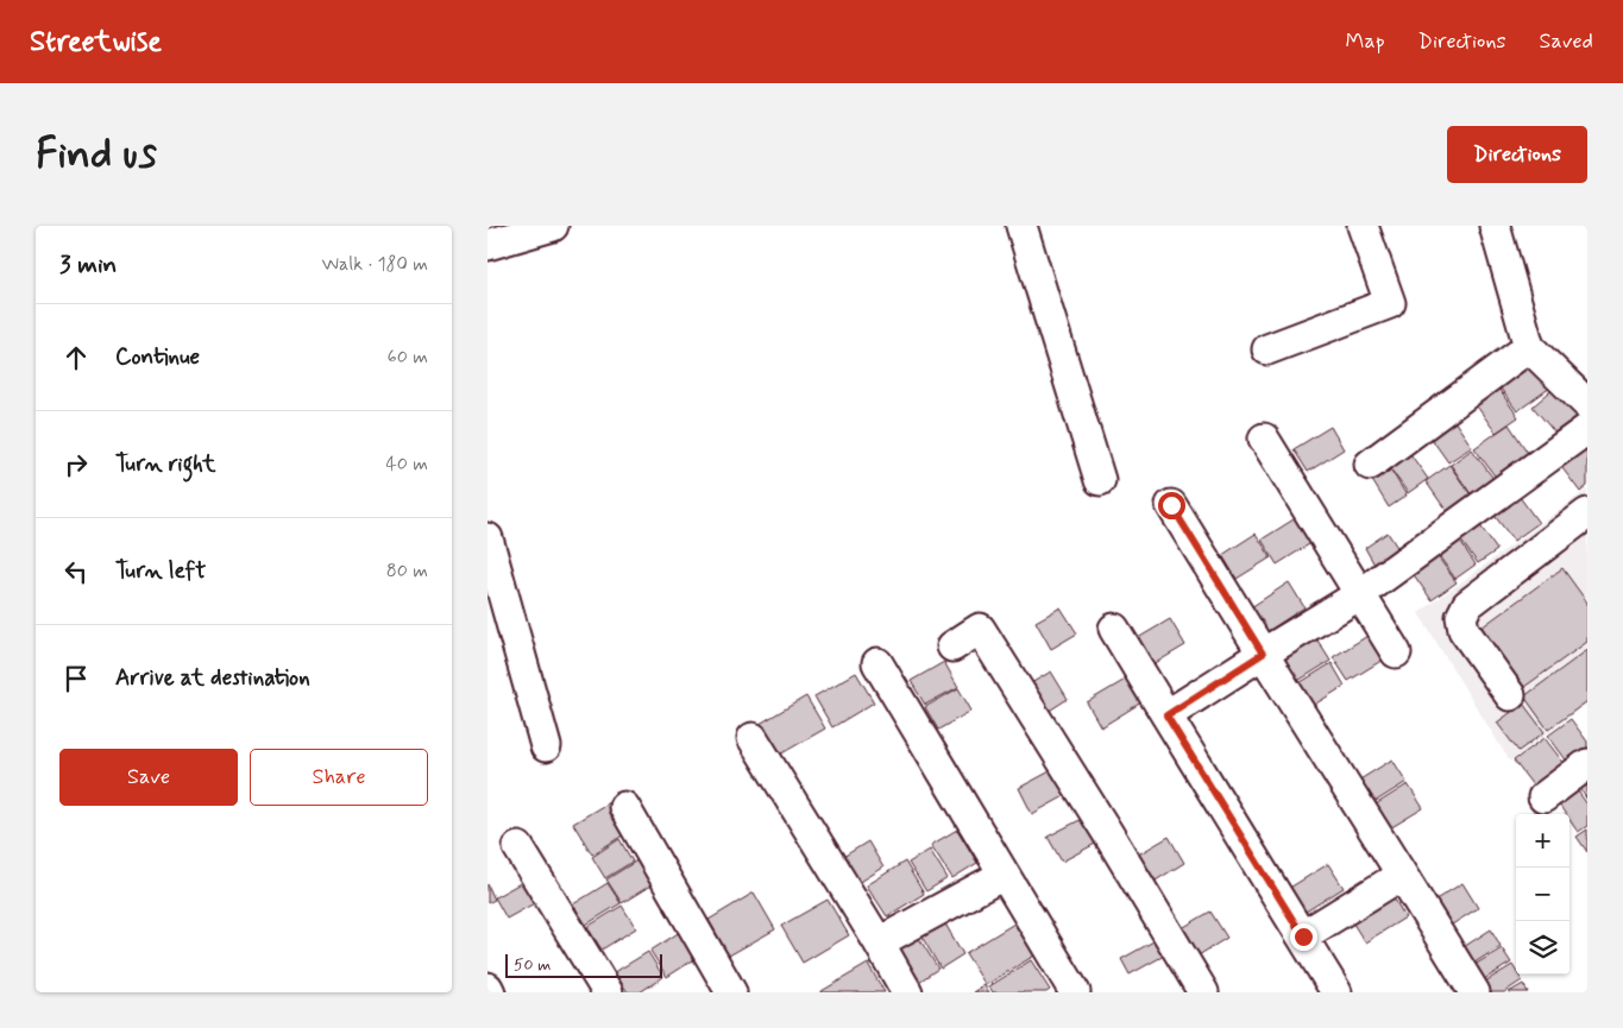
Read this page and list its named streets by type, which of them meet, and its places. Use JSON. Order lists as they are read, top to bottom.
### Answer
{
  "scale_bar": "50 m",
  "page": {
    "header": "Streetwise",
    "nav": ["Map", "Directions", "Saved"],
    "buttons": [
      "Directions",
      ["Save", "Share"]
    ],
    "title": "Find us",
    "heading": ["3 min", "Walk · 180 m"],
    "list": [
      ["Continue", "60 m"],
      ["Turn right", "40 m"],
      ["Turn left", "80 m"],
      "Arrive at destination"
    ],
    "map_buttons": ["+", "−"],
    "scale": "50 m"
  }
}
